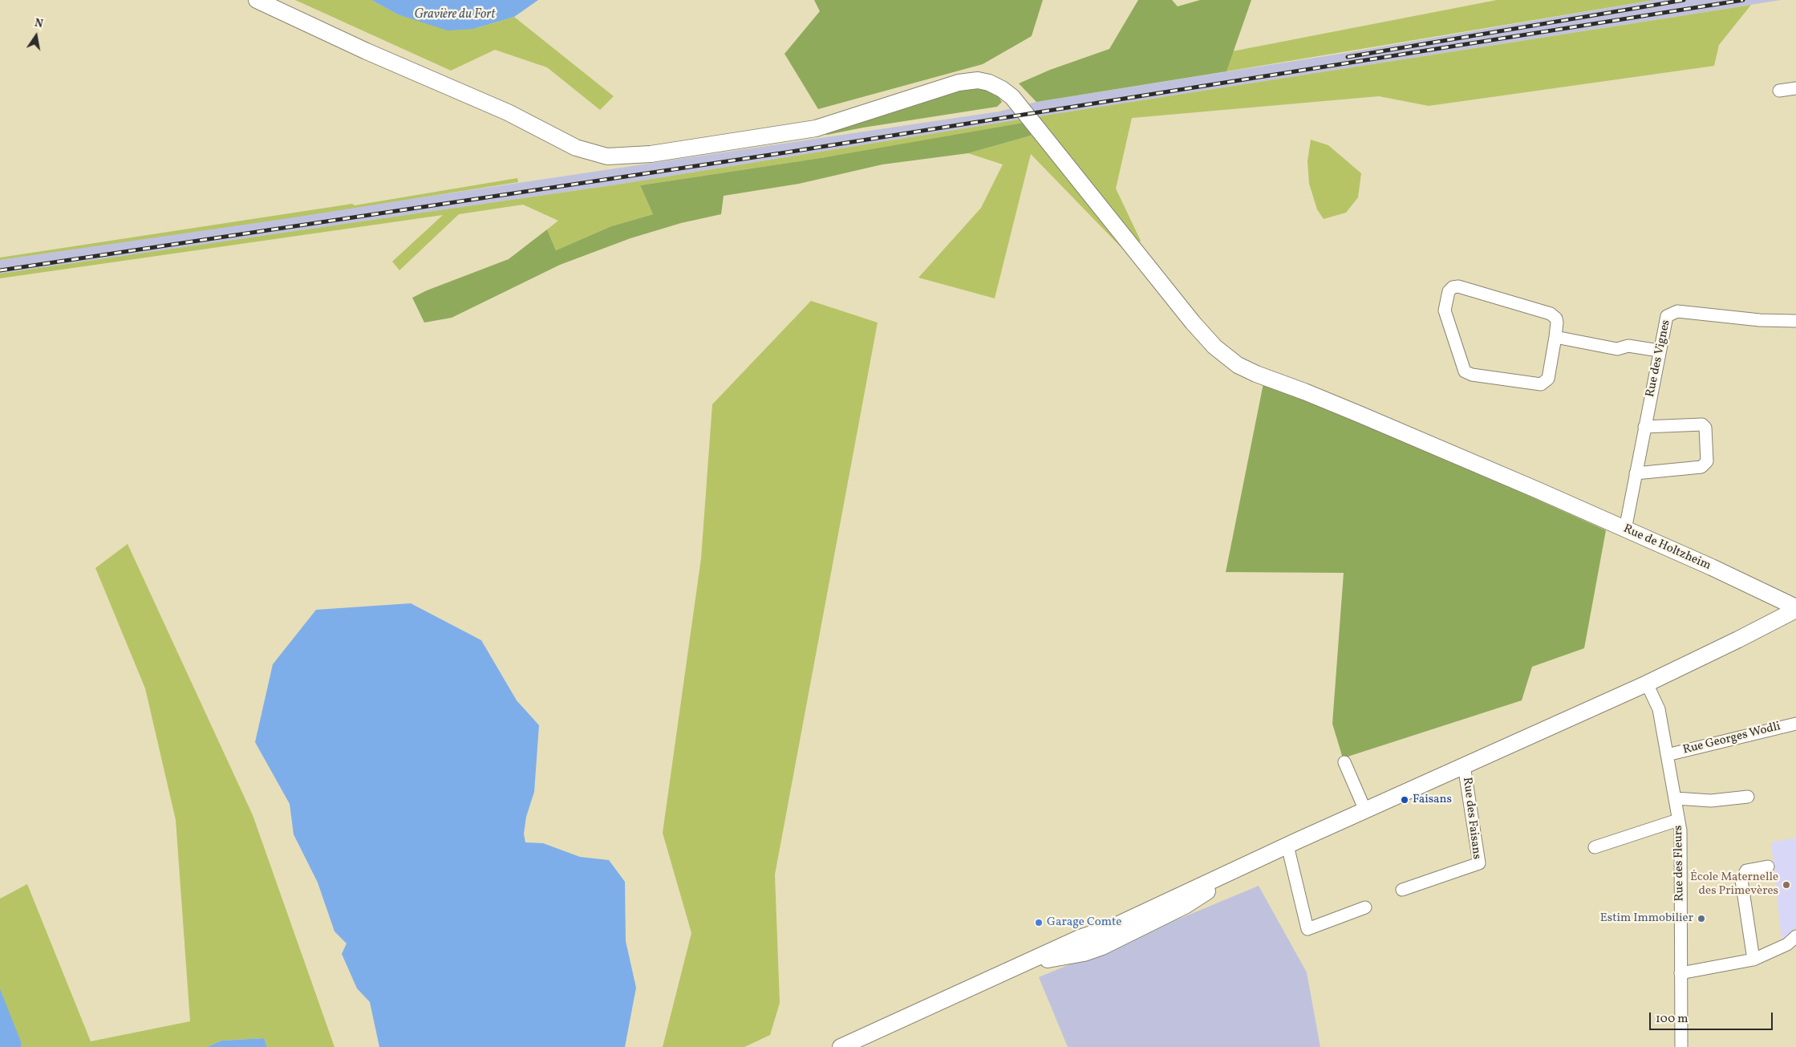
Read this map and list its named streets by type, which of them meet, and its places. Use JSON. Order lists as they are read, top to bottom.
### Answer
{
  "streets": {
    "main road": ["Rue de Holtzheim"],
    "street": [
      "Rue des Vignes",
      "Rue Georges Wodli",
      "Rue des Faisans",
      "Rue des Fleurs"
    ]
  },
  "crossings": [
    ["Rue des Vignes", "Rue de Holtzheim"],
    ["Rue Georges Wodli", "Rue des Fleurs"]
  ],
  "water": ["Gravière du Fort"],
  "places": [
    "Faisans",
    "École Maternelle des Primevères",
    "Estim Immobilier",
    "Garage Comte"
  ],
  "scale_bar": "100 m",
  "north": "top"
}
